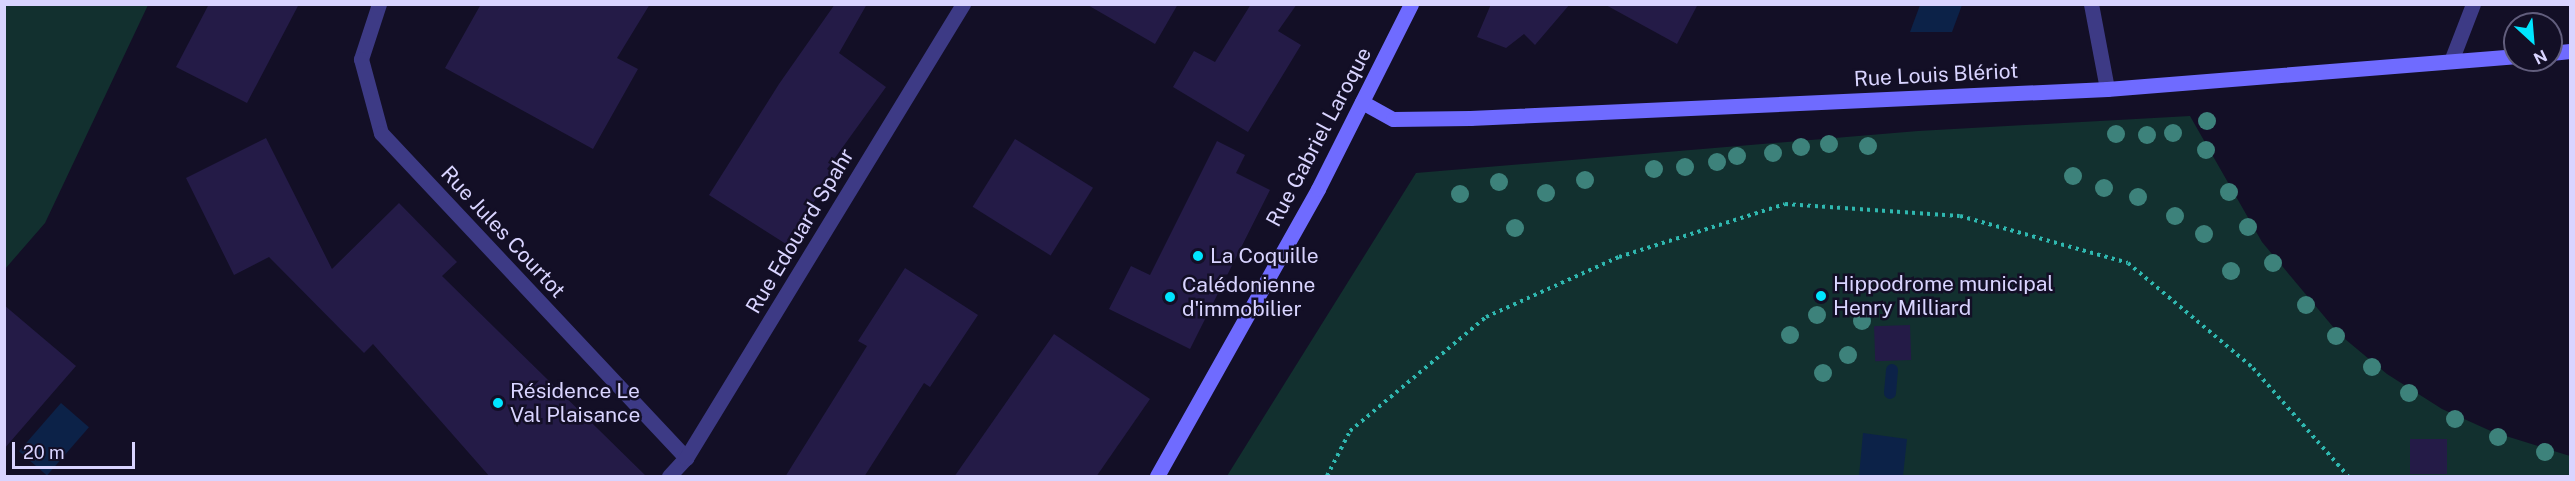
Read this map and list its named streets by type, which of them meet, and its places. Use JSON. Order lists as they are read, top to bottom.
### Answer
{
  "streets": {
    "street": [
      "Rue Louis Blériot",
      "Rue Gabriel Laroque",
      "Rue Edouard Spahr",
      "Rue Jules Courtot"
    ]
  },
  "crossings": [
    ["Rue Louis Blériot", "Rue Gabriel Laroque"],
    ["Rue Edouard Spahr", "Rue Jules Courtot"]
  ],
  "places": [
    "La Coquille",
    "Hippodrome municipal Henry Milliard",
    "Calédonienne d'immobilier",
    "Résidence Le Val Plaisance"
  ],
  "scale_bar": "20 m",
  "north": "bottom right"
}
